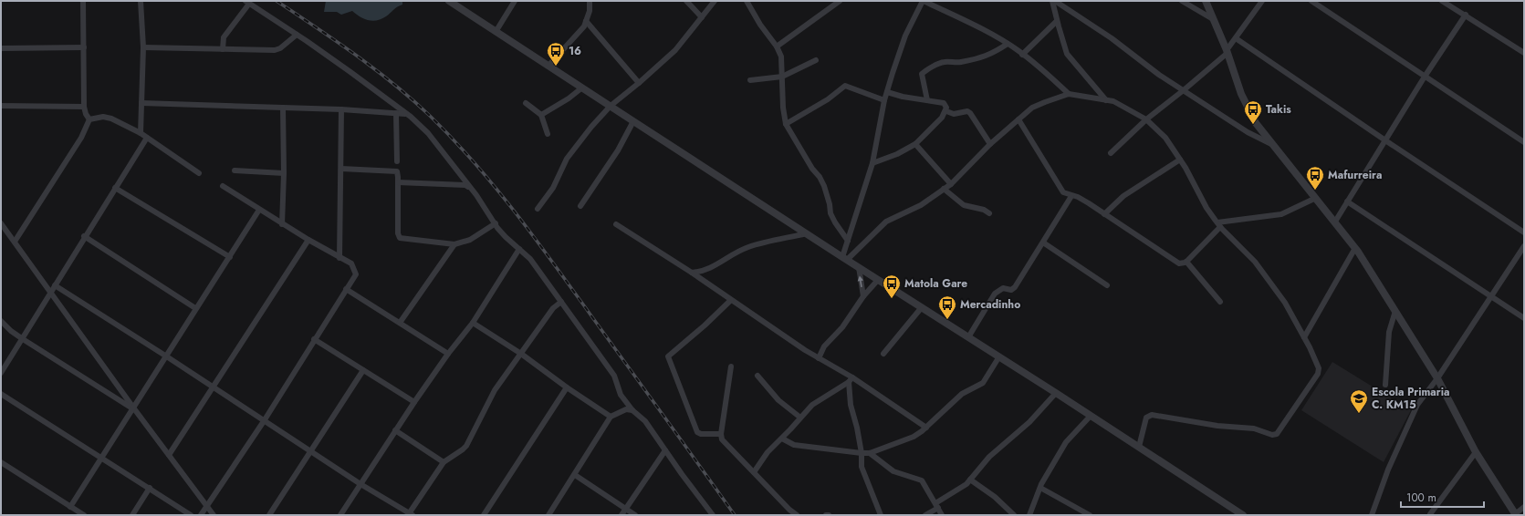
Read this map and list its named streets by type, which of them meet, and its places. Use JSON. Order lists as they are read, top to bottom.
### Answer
{
  "places": {
    "bus stop": [
      "16",
      "Takis",
      "Mafurreira",
      "Matola Gare",
      "Mercadinho"
    ],
    "school or university": ["Escola Primaria C. KM15"]
  },
  "scale_bar": "100 m"
}
